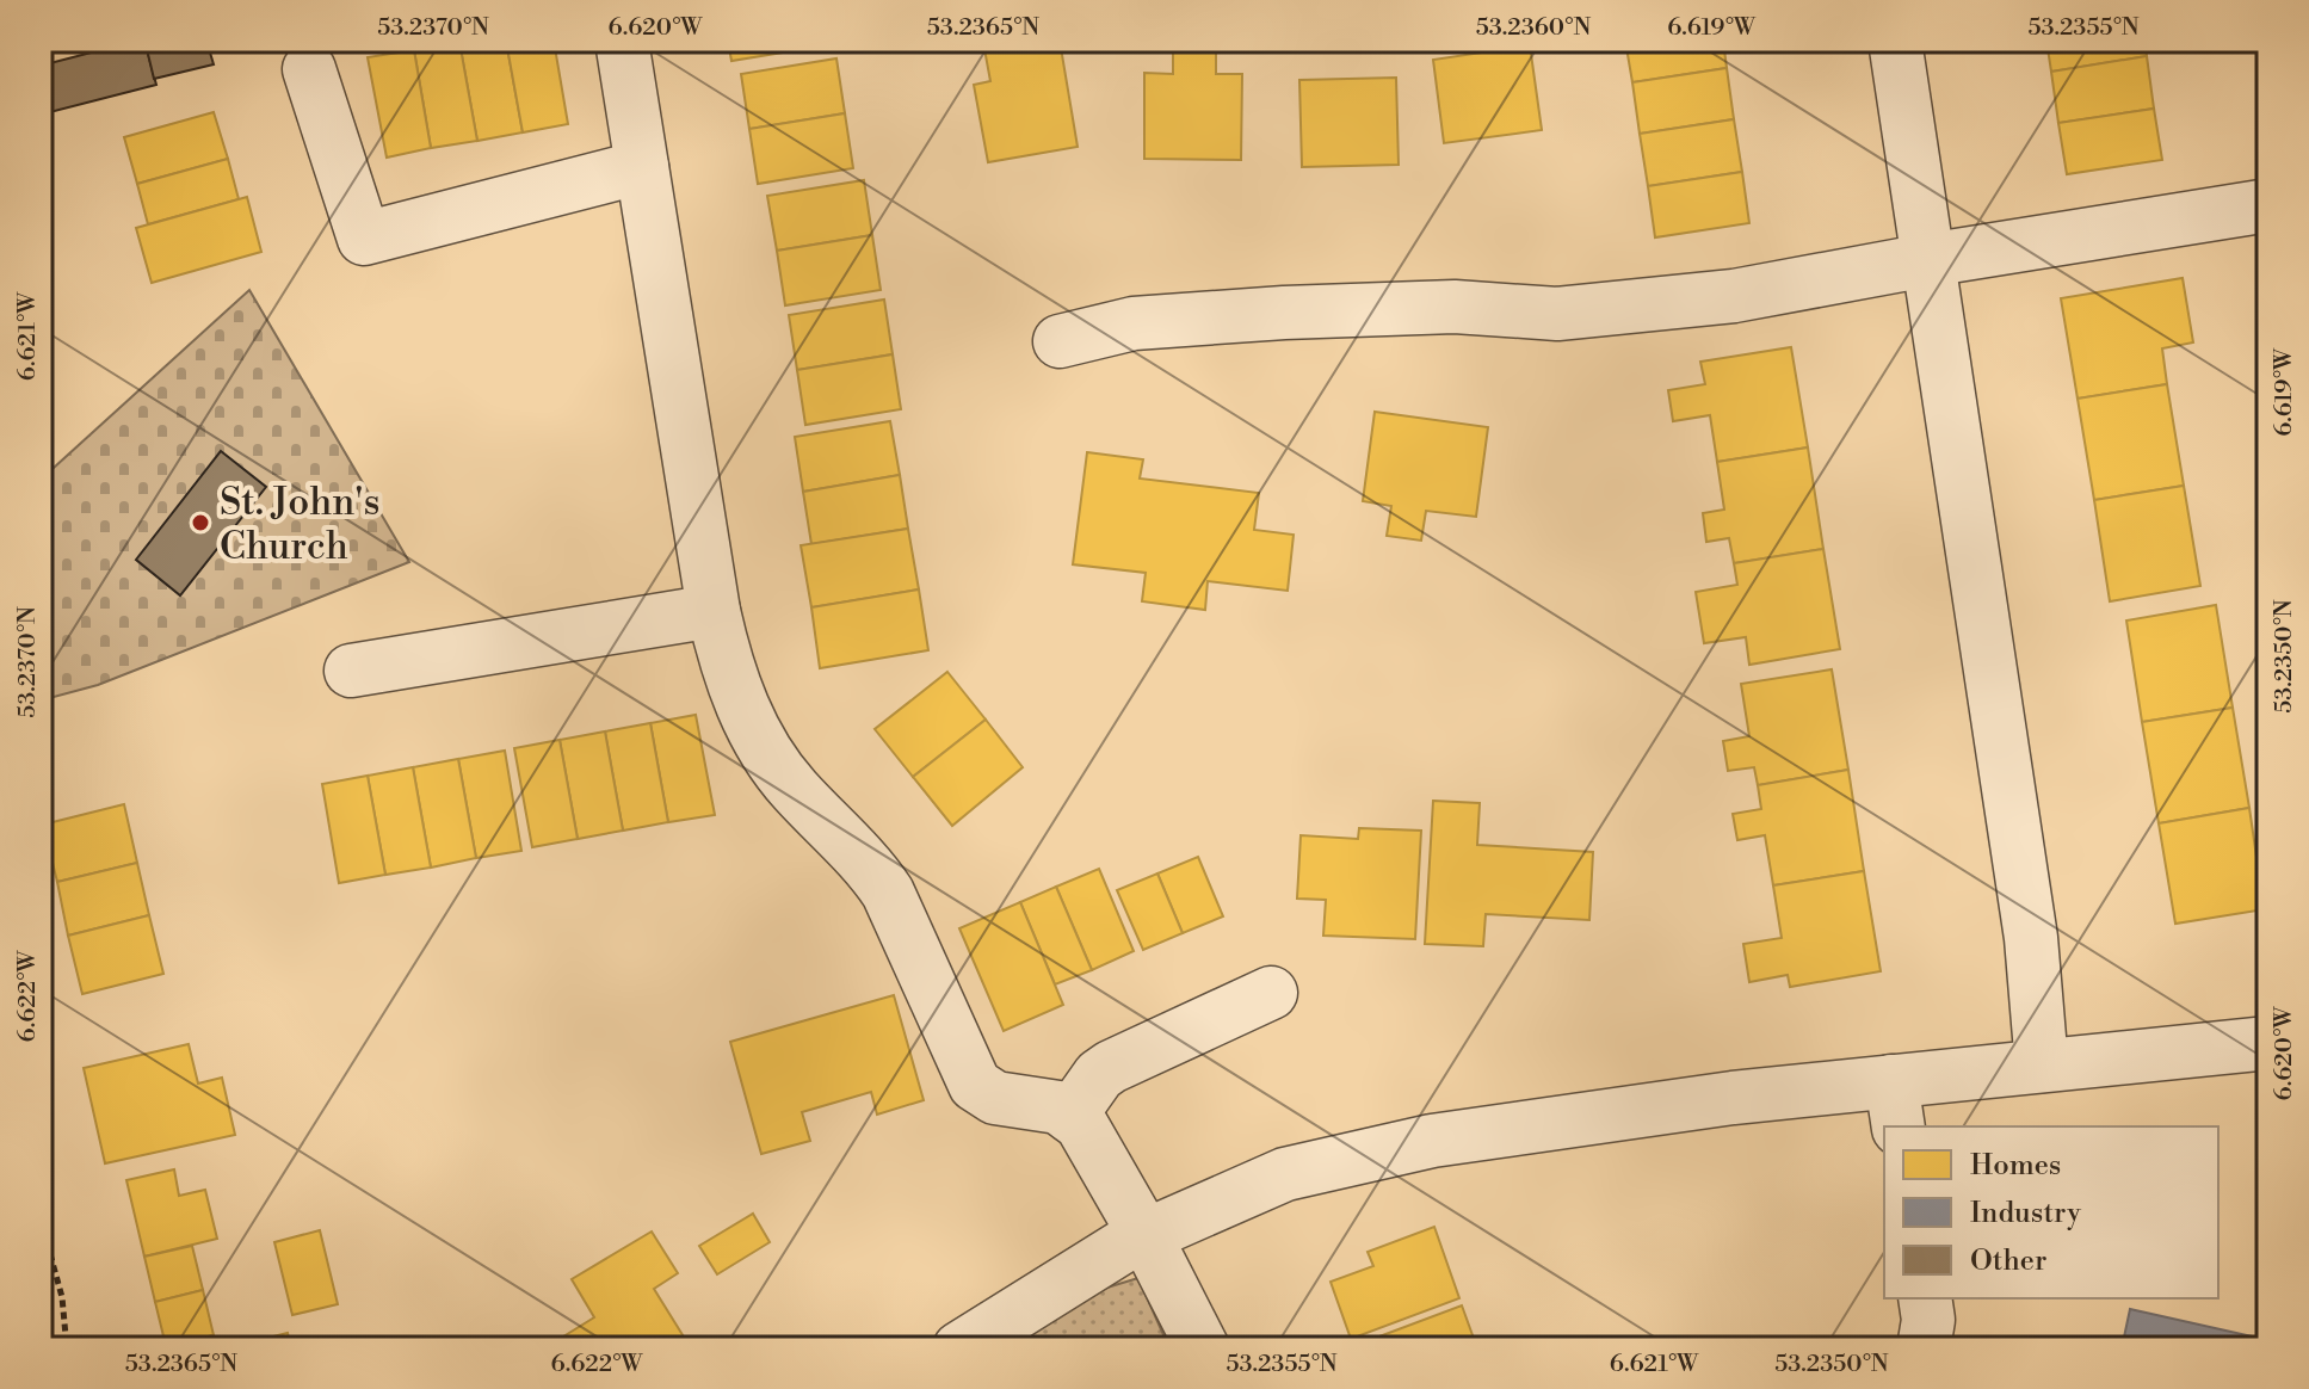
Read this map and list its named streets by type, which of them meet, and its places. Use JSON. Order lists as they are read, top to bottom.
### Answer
{
  "places": ["St. John's Church"],
  "legend": ["Homes", "Industry", "Other"],
  "coordinates": [
    "53.2370°N",
    "6.620°W",
    "53.2365°N",
    "53.2360°N",
    "6.619°W",
    "53.2355°N",
    "6.621°W",
    "53.2350°N",
    "6.622°W"
  ]
}
